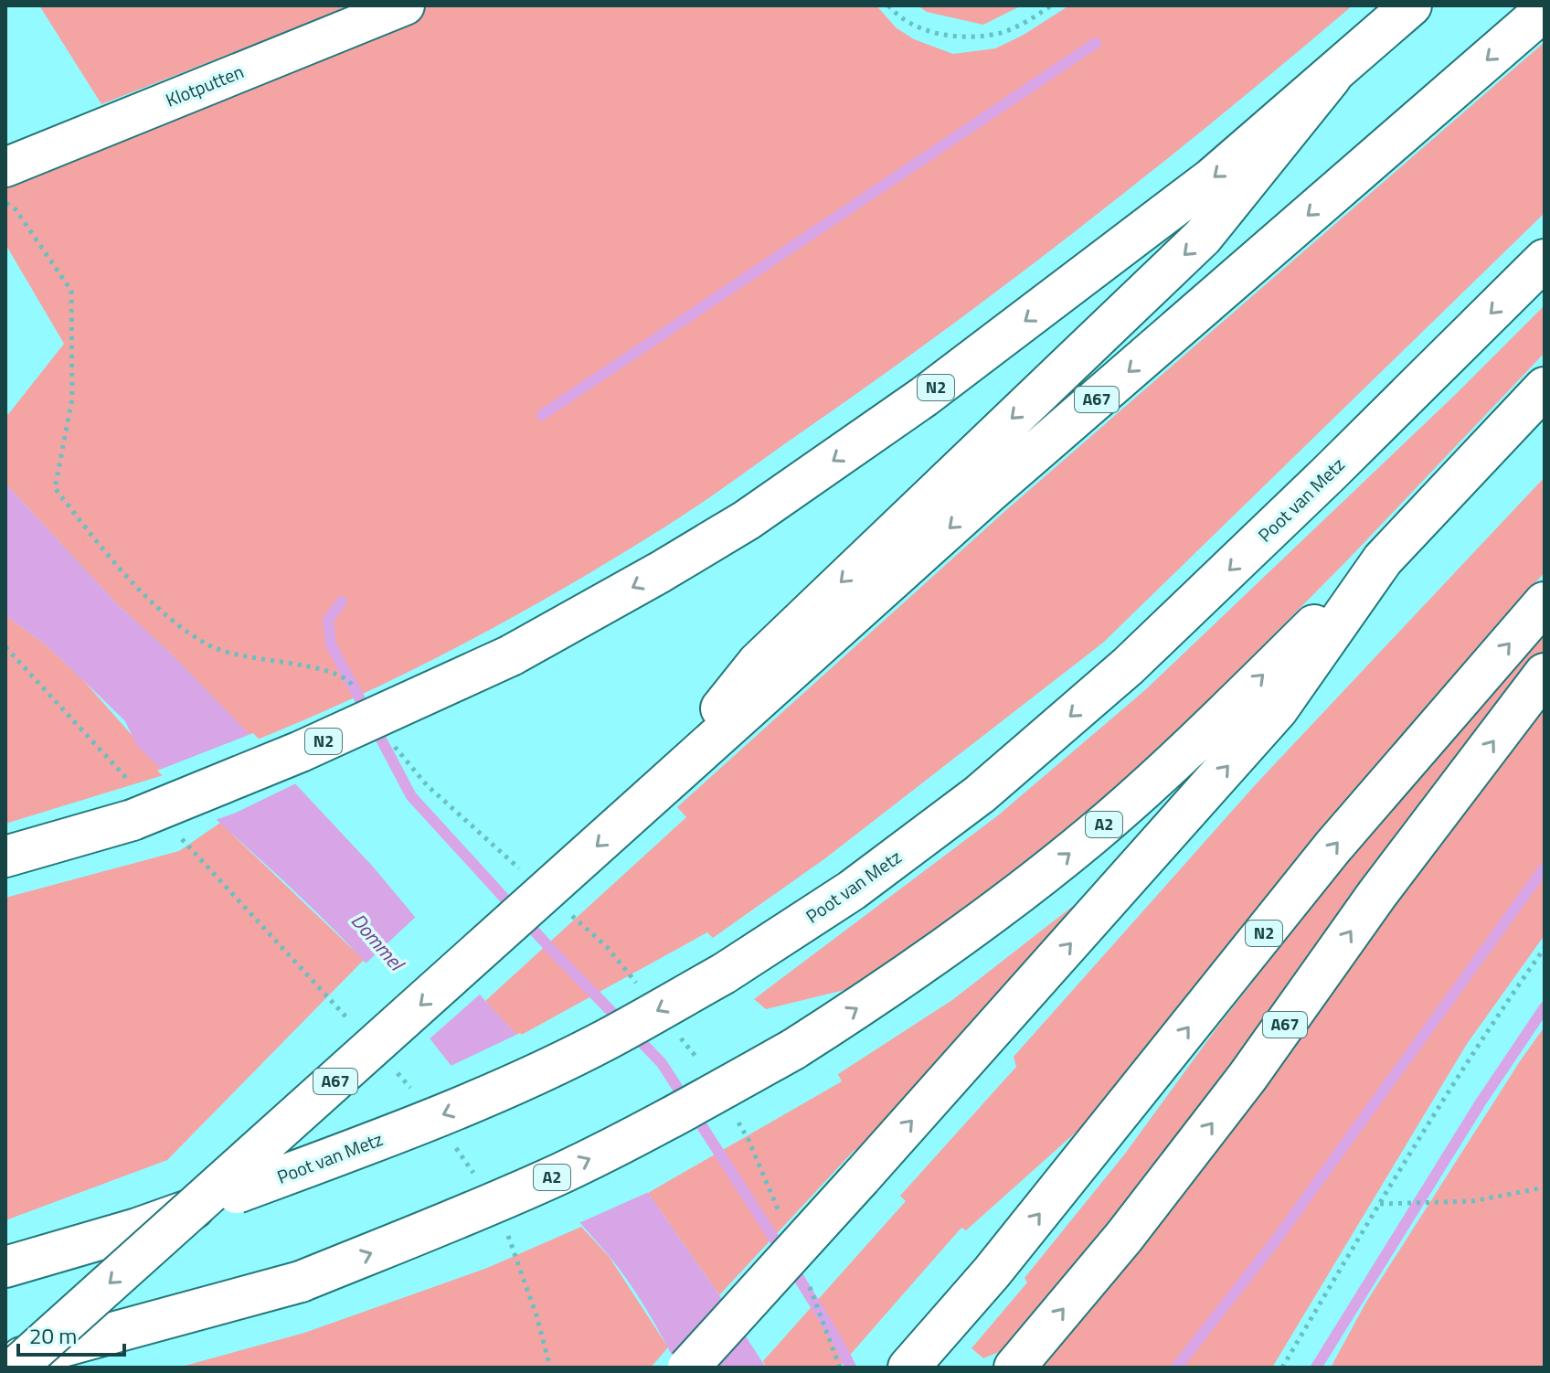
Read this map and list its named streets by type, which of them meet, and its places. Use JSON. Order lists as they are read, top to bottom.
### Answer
{
  "streets": {
    "highway": [
      "N2",
      "A67",
      "Poot van Metz",
      "A2"
    ],
    "street": ["Klotputten"]
  },
  "crossings": [
    ["N2", "A67"]
  ],
  "water": ["Dommel"],
  "scale_bar": "20 m"
}
